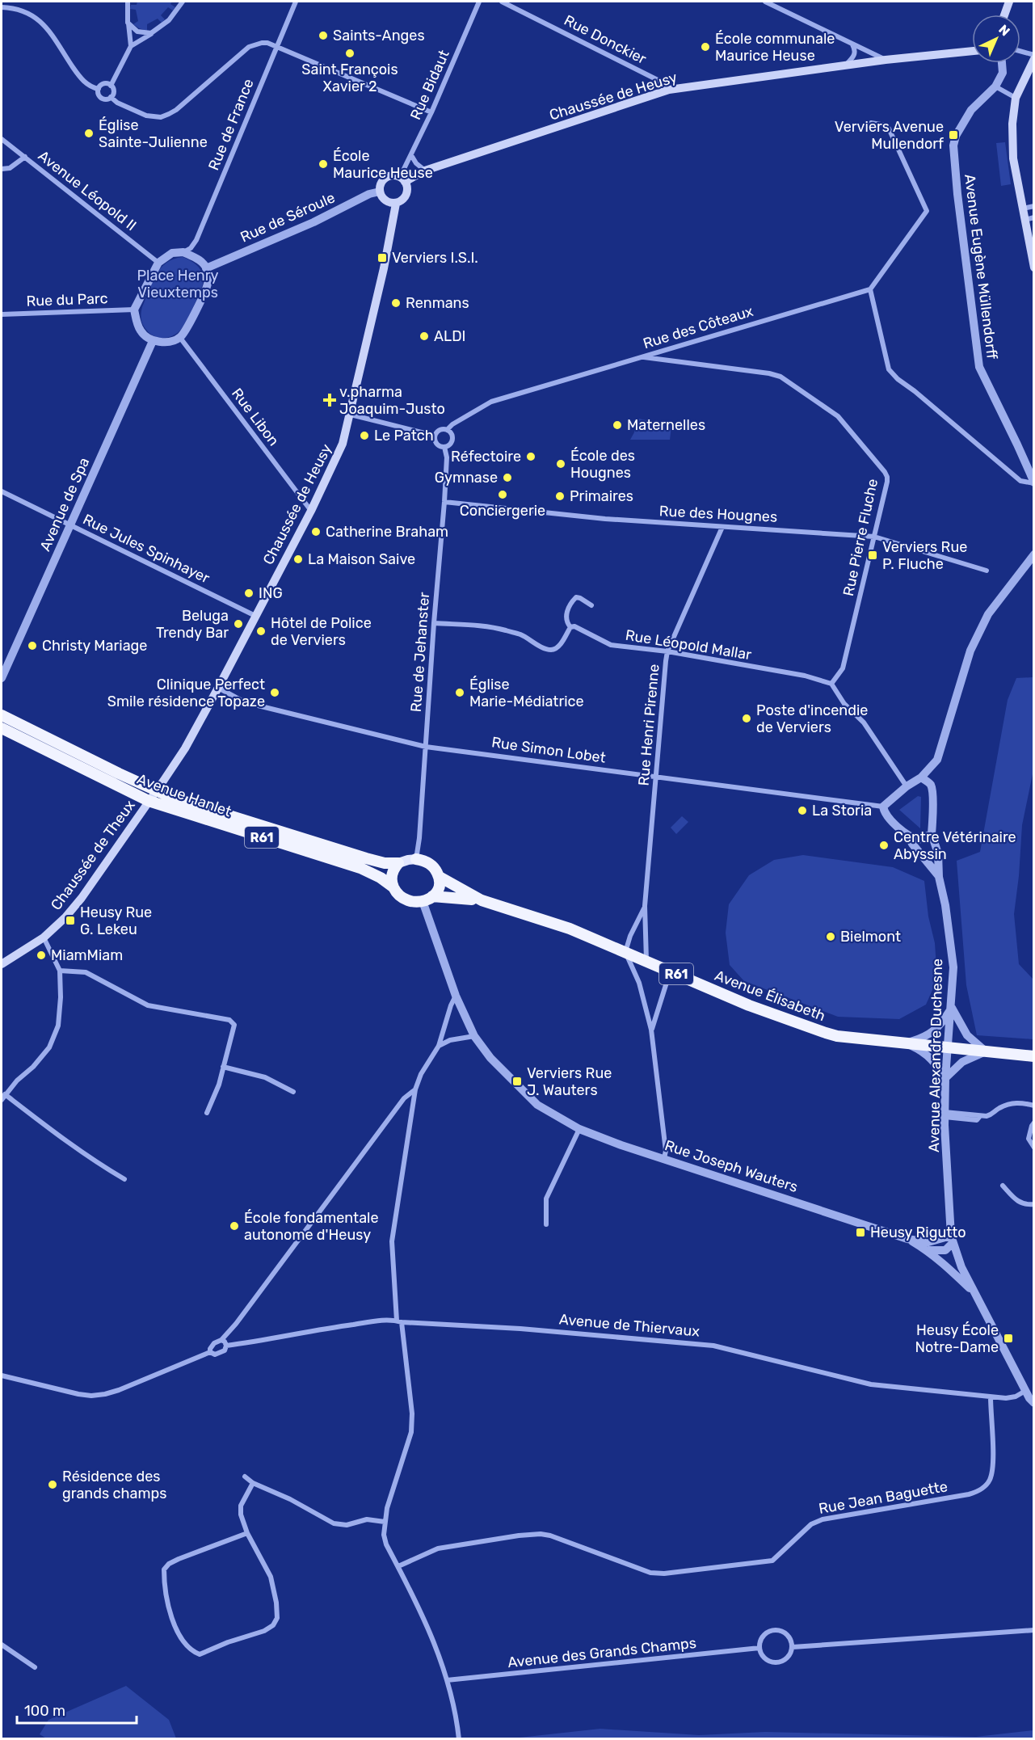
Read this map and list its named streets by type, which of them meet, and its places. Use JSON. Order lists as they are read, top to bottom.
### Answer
{
  "streets": {
    "highway": ["Avenue Hanlet", "R61", "Avenue Élisabeth"],
    "main road": ["Chaussée de Heusy", "Chaussée de Theux"],
    "street": [
      "Rue Donckier",
      "Rue Bidaut",
      "Rue de France",
      "Avenue Léopold II",
      "Rue de Séroule",
      "Avenue Eugène Müllendorff",
      "Rue du Parc",
      "Rue des Côteaux",
      "Rue Libon",
      "Avenue de Spa",
      "Rue des Hougnes",
      "Rue Pierre Fluche",
      "Rue Jules Spinhayer",
      "Rue Léopold Mallar",
      "Rue de Jehanster",
      "Rue Henri Pirenne",
      "Rue Simon Lobet",
      "Avenue Alexandre Duchesne",
      "Rue Joseph Wauters",
      "Avenue de Thiervaux",
      "Rue Jean Baguette",
      "Avenue des Grands Champs"
    ]
  },
  "crossings": [
    ["Rue Donckier", "Chaussée de Heusy"],
    ["Rue Bidaut", "Chaussée de Heusy"],
    ["Rue Bidaut", "Rue de Séroule"],
    ["Chaussée de Heusy", "Rue de Séroule"],
    ["Chaussée de Heusy", "Rue Libon"],
    ["Chaussée de Heusy", "Rue Jules Spinhayer"],
    ["Chaussée de Heusy", "Rue Simon Lobet"],
    ["Chaussée de Heusy", "Avenue Hanlet"],
    ["Chaussée de Heusy", "R61"],
    ["Chaussée de Heusy", "Chaussée de Theux"],
    ["Rue de France", "Avenue Léopold II"],
    ["Rue de France", "Rue de Séroule"],
    ["Rue de France", "Rue du Parc"],
    ["Rue de France", "Rue Libon"],
    ["Rue de France", "Avenue de Spa"],
    ["Avenue Léopold II", "Rue de Séroule"],
    ["Avenue Léopold II", "Rue du Parc"],
    ["Avenue Léopold II", "Rue Libon"],
    ["Avenue Léopold II", "Avenue de Spa"],
    ["Rue de Séroule", "Rue du Parc"],
    ["Rue de Séroule", "Rue Libon"],
    ["Rue de Séroule", "Avenue de Spa"],
    ["Rue du Parc", "Rue Libon"],
    ["Rue du Parc", "Avenue de Spa"],
    ["Rue des Côteaux", "Rue Pierre Fluche"],
    ["Rue des Côteaux", "Rue de Jehanster"],
    ["Rue Libon", "Avenue de Spa"],
    ["Avenue de Spa", "Rue Jules Spinhayer"],
    ["Rue des Hougnes", "Rue Pierre Fluche"],
    ["Rue des Hougnes", "Rue de Jehanster"],
    ["Rue des Hougnes", "Rue Henri Pirenne"],
    ["Rue Pierre Fluche", "Rue Léopold Mallar"],
    ["Rue Léopold Mallar", "Rue Henri Pirenne"],
    ["Rue de Jehanster", "Rue Simon Lobet"],
    ["Rue de Jehanster", "Avenue Hanlet"],
    ["Rue de Jehanster", "R61"],
    ["Rue de Jehanster", "Avenue Élisabeth"],
    ["Rue de Jehanster", "Rue Joseph Wauters"],
    ["Rue Henri Pirenne", "Rue Simon Lobet"],
    ["Rue Henri Pirenne", "Avenue Élisabeth"],
    ["Rue Simon Lobet", "Avenue Alexandre Duchesne"],
    ["Avenue Hanlet", "R61"],
    ["Avenue Hanlet", "Chaussée de Theux"],
    ["Avenue Hanlet", "Avenue Élisabeth"],
    ["Avenue Hanlet", "Rue Joseph Wauters"],
    ["R61", "Chaussée de Theux"],
    ["R61", "Avenue Élisabeth"],
    ["R61", "Rue Joseph Wauters"],
    ["Avenue Élisabeth", "Avenue Alexandre Duchesne"],
    ["Avenue Élisabeth", "Rue Joseph Wauters"],
    ["Avenue Alexandre Duchesne", "Avenue de Thiervaux"],
    ["Avenue de Thiervaux", "Rue Jean Baguette"]
  ],
  "parks": ["Place Henry Vieuxtemps"],
  "places": {
    "other": [
      "Saints-Anges",
      "École communale Maurice Heuse",
      "Saint François Xavier 2",
      "Église Sainte-Julienne",
      "École Maurice Heuse",
      "Renmans",
      "ALDI",
      "Maternelles",
      "Le Patch",
      "Réfectoire",
      "École des Hougnes",
      "Gymnase",
      "Conciergerie",
      "Primaires",
      "Catherine Braham",
      "La Maison Saive",
      "ING",
      "Beluga Trendy Bar",
      "Hôtel de Police de Verviers",
      "Christy Mariage",
      "Clinique Perfect Smile résidence Topaze",
      "Église Marie-Médiatrice",
      "Poste d'incendie de Verviers",
      "La Storia",
      "Centre Vétérinaire Abyssin",
      "Bielmont",
      "MiamMiam",
      "École fondamentale autonome d'Heusy",
      "Résidence des grands champs"
    ],
    "transit": [
      "Verviers Avenue Mullendorf",
      "Verviers I.S.I.",
      "Verviers Rue P. Fluche",
      "Heusy Rue G. Lekeu",
      "Verviers Rue J. Wauters",
      "Heusy Rigutto",
      "Heusy École Notre-Dame"
    ],
    "health": ["v.pharma Joaquim-Justo"]
  },
  "scale_bar": "100 m",
  "north": "top right"
}
